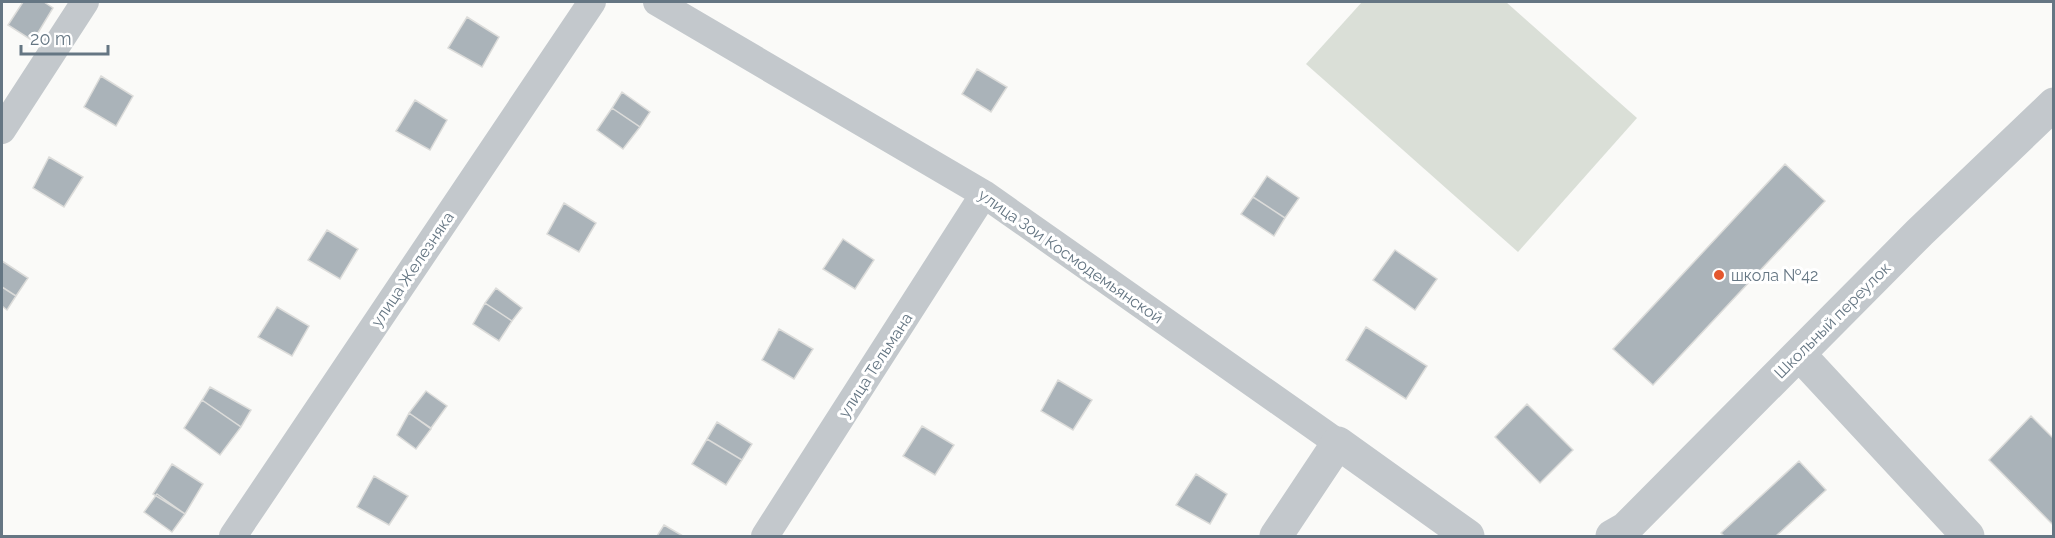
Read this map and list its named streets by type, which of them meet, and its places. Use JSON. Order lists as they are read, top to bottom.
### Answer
{
  "streets": {
    "street": [
      "улица Зои Космодемьянской",
      "улица Железняка",
      "Школьный переулок",
      "улица Тельмана"
    ]
  },
  "crossings": [
    ["улица Зои Космодемьянской", "улица Тельмана"]
  ],
  "places": ["школа №42"],
  "scale_bar": "20 m"
}
